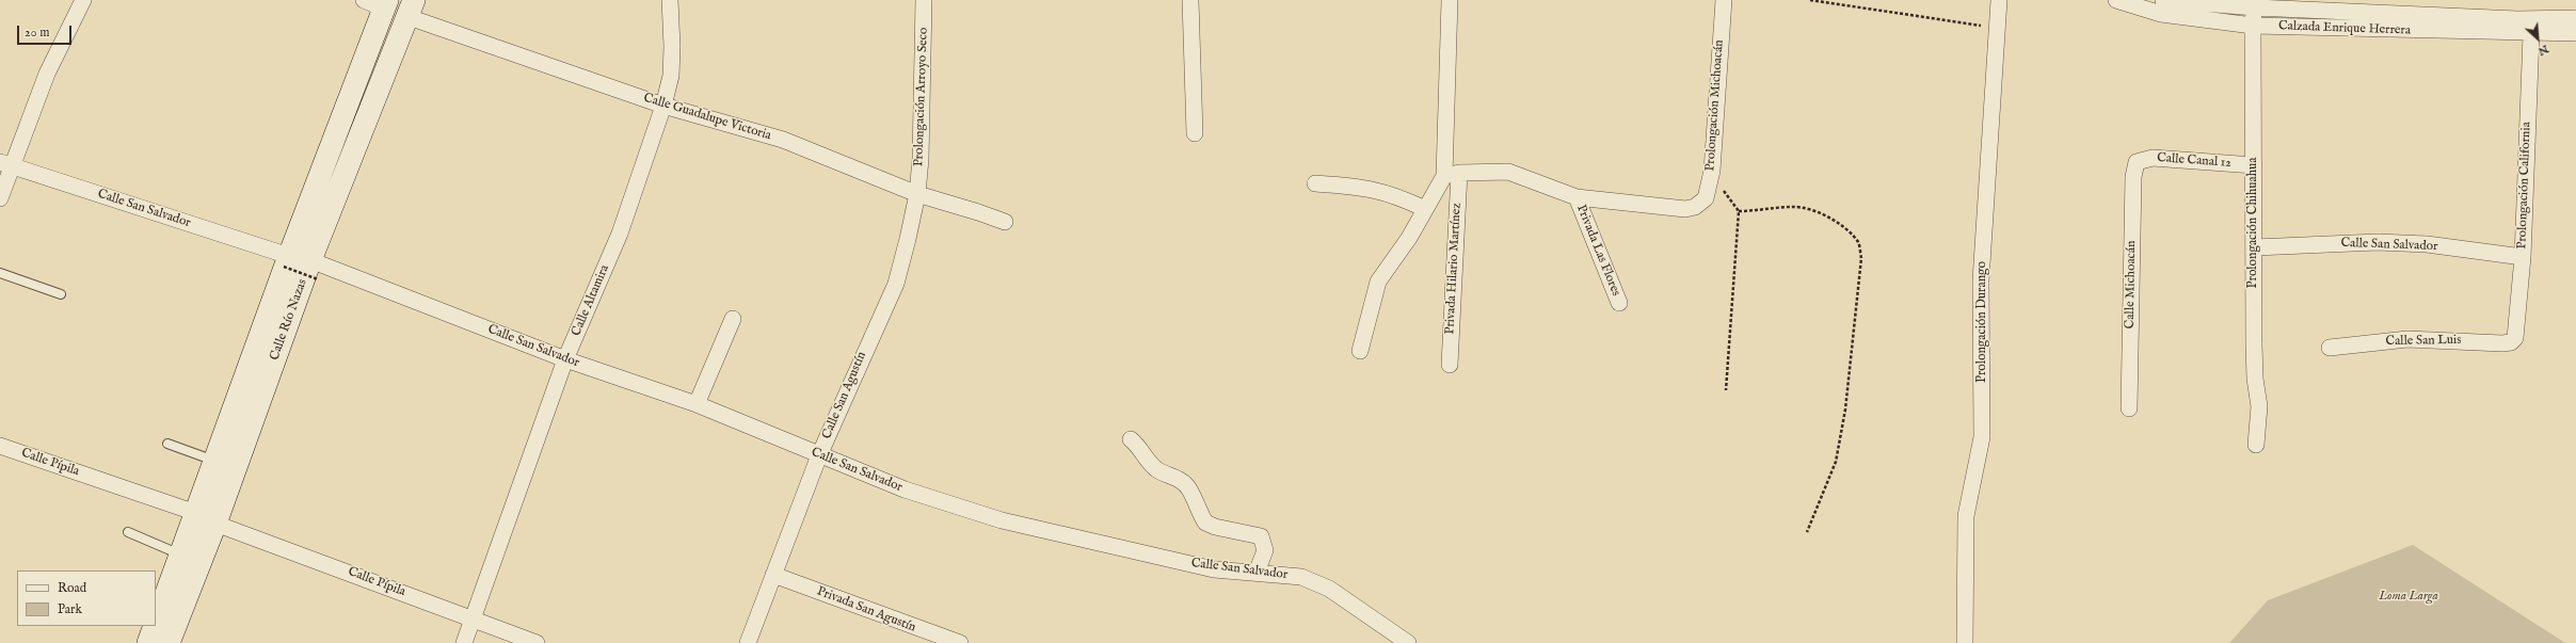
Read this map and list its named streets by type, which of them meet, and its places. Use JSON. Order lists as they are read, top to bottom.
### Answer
{
  "streets": {
    "street": [
      "Calzada Enrique Herrera",
      "Prolongación Arroyo Seco",
      "Prolongación Michoacán",
      "Calle Guadalupe Victoria",
      "Calle Canal 12",
      "Prolongación California",
      "Calle San Salvador",
      "Prolongación Chihuahua",
      "Privada Las Flores",
      "Privada Hilario Martínez",
      "Calle Michoacán",
      "Calle Altamira",
      "Calle Río Nazas",
      "Prolongación Durango",
      "Calle San Luis",
      "Calle San Agustín",
      "Calle Pípila",
      "Privada San Agustín"
    ]
  },
  "crossings": [
    ["Calzada Enrique Herrera", "Prolongación California"],
    ["Calzada Enrique Herrera", "Prolongación Chihuahua"],
    ["Prolongación Arroyo Seco", "Calle Guadalupe Victoria"],
    ["Prolongación Arroyo Seco", "Calle San Agustín"],
    ["Prolongación Michoacán", "Privada Las Flores"],
    ["Calle Guadalupe Victoria", "Calle Altamira"],
    ["Calle Guadalupe Victoria", "Calle Río Nazas"],
    ["Calle Guadalupe Victoria", "Calle San Agustín"],
    ["Calle Canal 12", "Prolongación Chihuahua"],
    ["Calle Canal 12", "Calle Michoacán"],
    ["Prolongación California", "Calle San Salvador"],
    ["Prolongación California", "Calle San Luis"],
    ["Calle San Salvador", "Prolongación Chihuahua"],
    ["Calle San Salvador", "Calle Altamira"],
    ["Calle San Salvador", "Calle Río Nazas"],
    ["Calle San Salvador", "Calle San Agustín"],
    ["Calle Altamira", "Calle Pípila"],
    ["Calle Río Nazas", "Calle Pípila"],
    ["Calle San Agustín", "Privada San Agustín"]
  ],
  "parks": ["Loma Larga"],
  "legend": ["Road", "Park"],
  "scale_bar": "20 m",
  "north": "bottom right"
}
